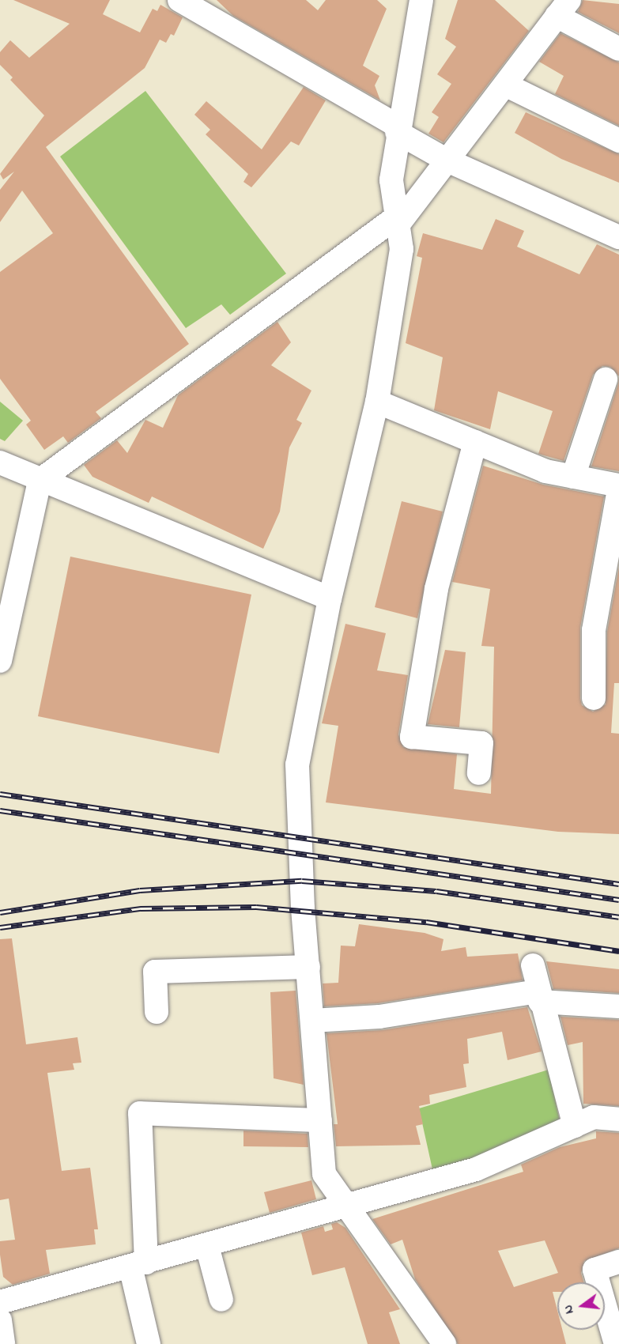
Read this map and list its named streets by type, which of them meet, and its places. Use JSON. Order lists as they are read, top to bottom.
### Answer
{
  "north": "left"
}
